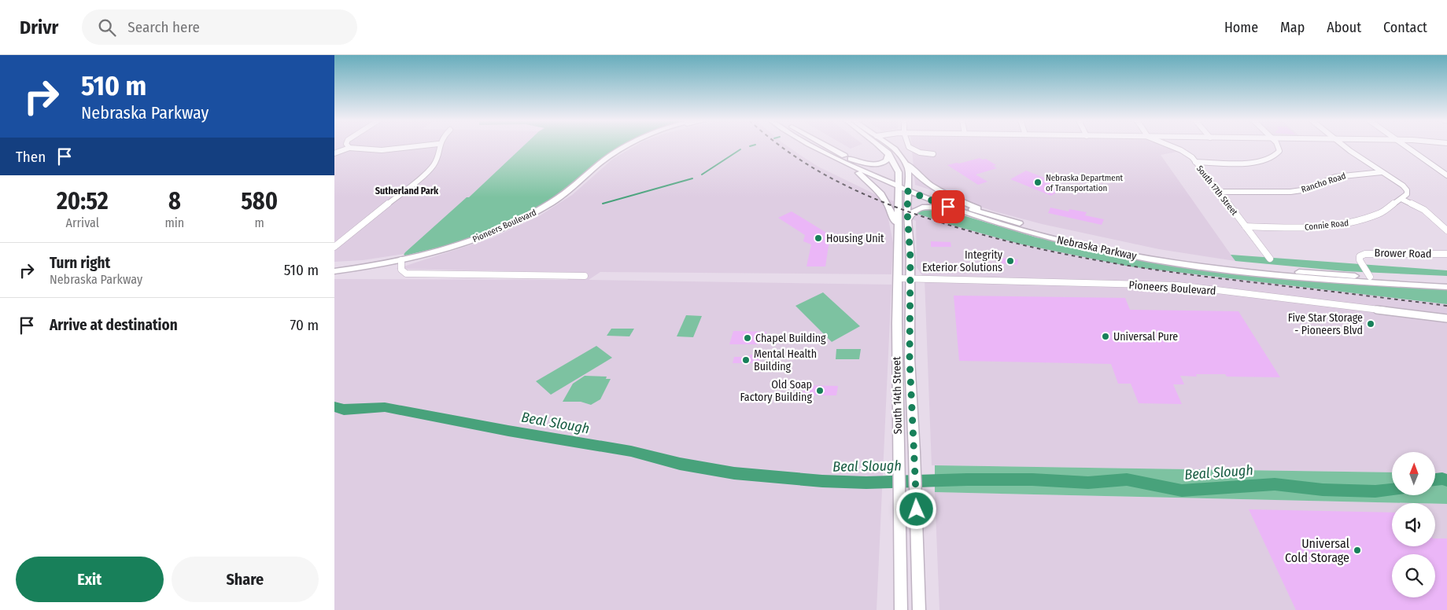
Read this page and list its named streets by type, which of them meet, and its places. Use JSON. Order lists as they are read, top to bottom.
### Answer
{
  "streets": {
    "main road": ["Pioneers Boulevard", "Nebraska Parkway", "South 14th Street"],
    "street": [
      "Rancho Road",
      "South 17th Street",
      "Connie Road",
      "Brower Road"
    ]
  },
  "crossings": [
    ["Rancho Road", "South 17th Street"],
    ["South 17th Street", "Connie Road"],
    ["Pioneers Boulevard", "South 14th Street"],
    ["Nebraska Parkway", "Brower Road"],
    ["Nebraska Parkway", "South 14th Street"]
  ],
  "districts": ["Sutherland Park"],
  "water": ["Beal Slough"],
  "places": [
    "Nebraska Department of Transportation",
    "Housing Unit",
    "Integrity Exterior Solutions",
    "Five Star Storage - Pioneers Blvd",
    "Universal Pure",
    "Chapel Building",
    "Mental Health Building",
    "Old Soap Factory Building",
    "Universal Cold Storage"
  ],
  "north": "top",
  "page": {
    "header": "Drivr",
    "search": "Search here",
    "nav": [
      "Home",
      "Map",
      "About",
      "Contact"
    ],
    "turn": ["510 m", "Nebraska Parkway"],
    "then": "Then",
    "eta": [
      "20:52",
      "Arrival",
      "8",
      "min",
      "580",
      "m"
    ],
    "list": [
      {
        "name": "Turn right",
        "note": "Nebraska Parkway",
        "value": "510 m"
      },
      {
        "name": "Arrive at destination",
        "value": "70 m"
      }
    ],
    "buttons": ["Exit", "Share"]
  }
}
